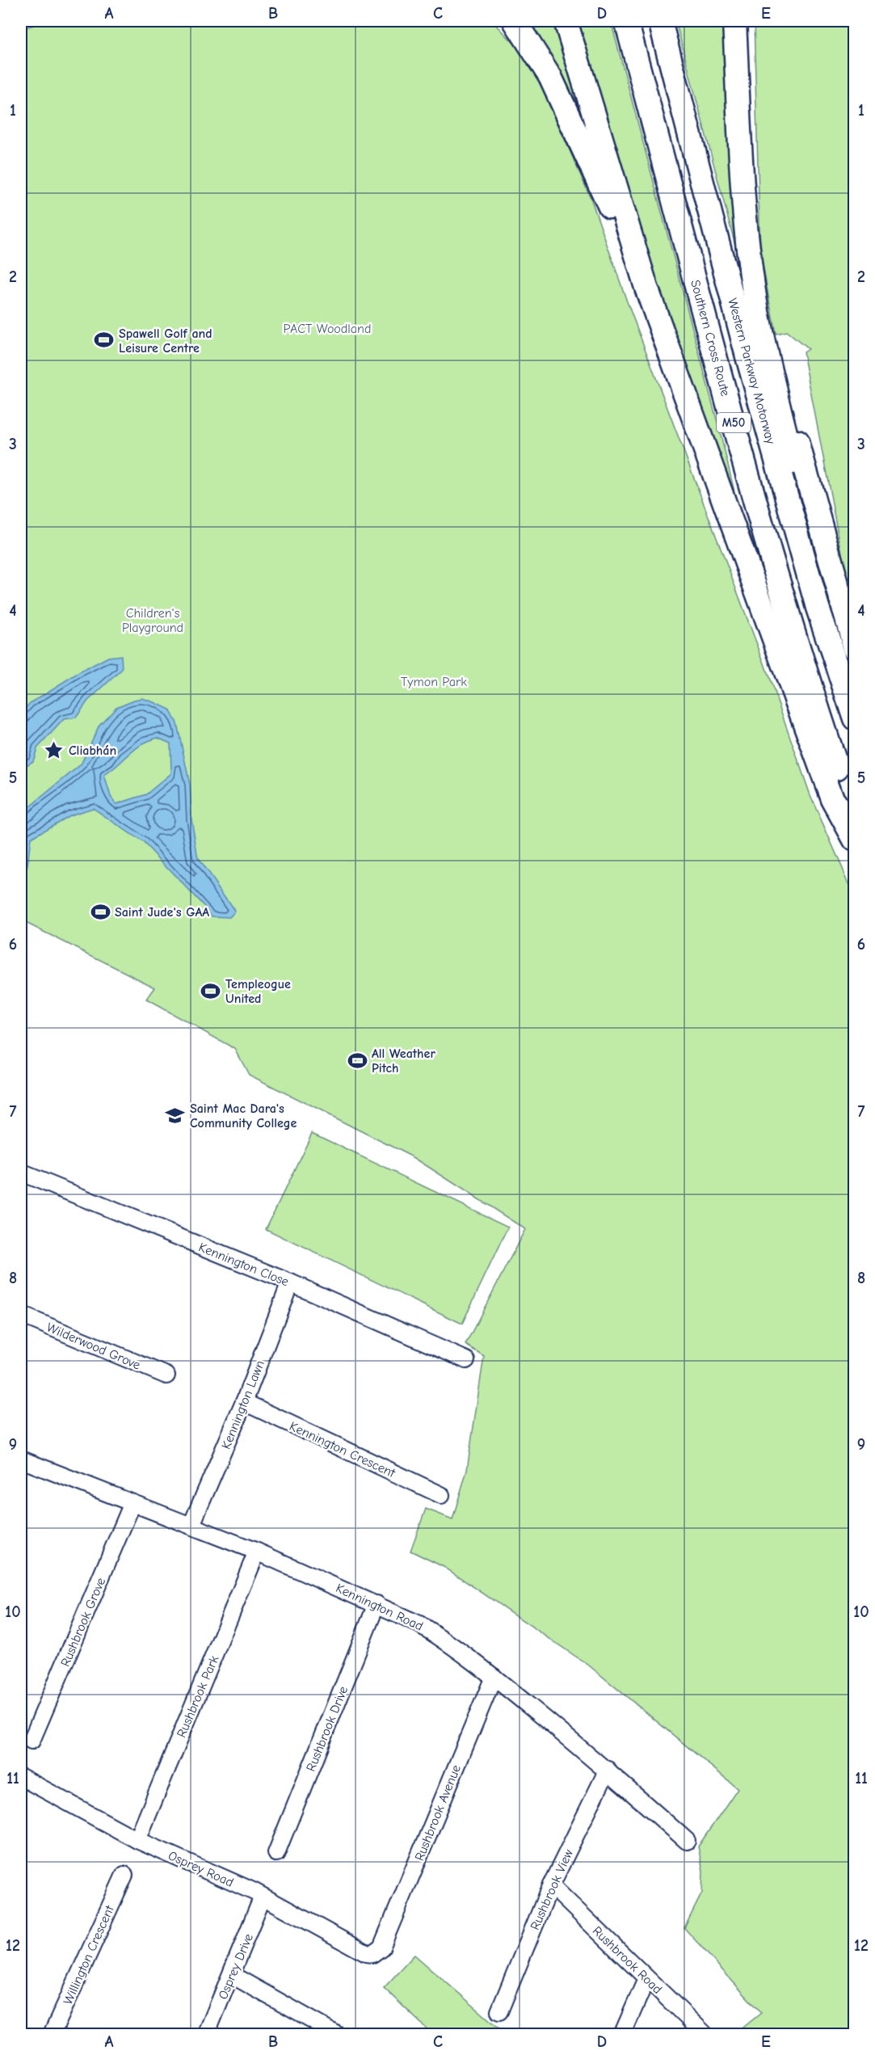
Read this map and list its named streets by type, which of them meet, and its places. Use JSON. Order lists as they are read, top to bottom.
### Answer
{
  "streets": {
    "highway": ["Southern Cross Route", "Western Parkway Motorway", "M50"],
    "street": [
      "Kennington Close",
      "Wilderwood Grove",
      "Kennington Lawn",
      "Kennington Crescent",
      "Kennington Road",
      "Rushbrook Grove",
      "Rushbrook Park",
      "Rushbrook Drive",
      "Rushbrook Avenue",
      "Osprey Road",
      "Rushbrook View",
      "Willington Crescent",
      "Rushbrook Road",
      "Osprey Drive"
    ]
  },
  "crossings": [
    ["Western Parkway Motorway", "M50"],
    ["Kennington Close", "Kennington Lawn"],
    ["Kennington Lawn", "Kennington Crescent"],
    ["Kennington Lawn", "Kennington Road"],
    ["Kennington Road", "Rushbrook Grove"],
    ["Kennington Road", "Rushbrook Park"],
    ["Kennington Road", "Rushbrook Drive"],
    ["Kennington Road", "Rushbrook Avenue"],
    ["Kennington Road", "Rushbrook View"],
    ["Rushbrook Park", "Osprey Road"],
    ["Rushbrook Avenue", "Osprey Road"],
    ["Osprey Road", "Osprey Drive"],
    ["Rushbrook View", "Rushbrook Road"]
  ],
  "parks": ["PACT Woodland", "Children's Playground", "Tymon Park"],
  "places": {
    "sports": [
      "Spawell Golf and Leisure Centre",
      "Saint Jude's GAA",
      "Templeogue United",
      "All Weather Pitch"
    ],
    "place": ["Cliabhán"],
    "school or university": ["Saint Mac Dara's Community College"]
  },
  "grid": {
    "columns": [
      "A",
      "B",
      "C",
      "D",
      "E"
    ],
    "rows": [
      "1",
      "2",
      "3",
      "4",
      "5",
      "6",
      "7",
      "8",
      "9",
      "10",
      "11",
      "12"
    ]
  }
}
